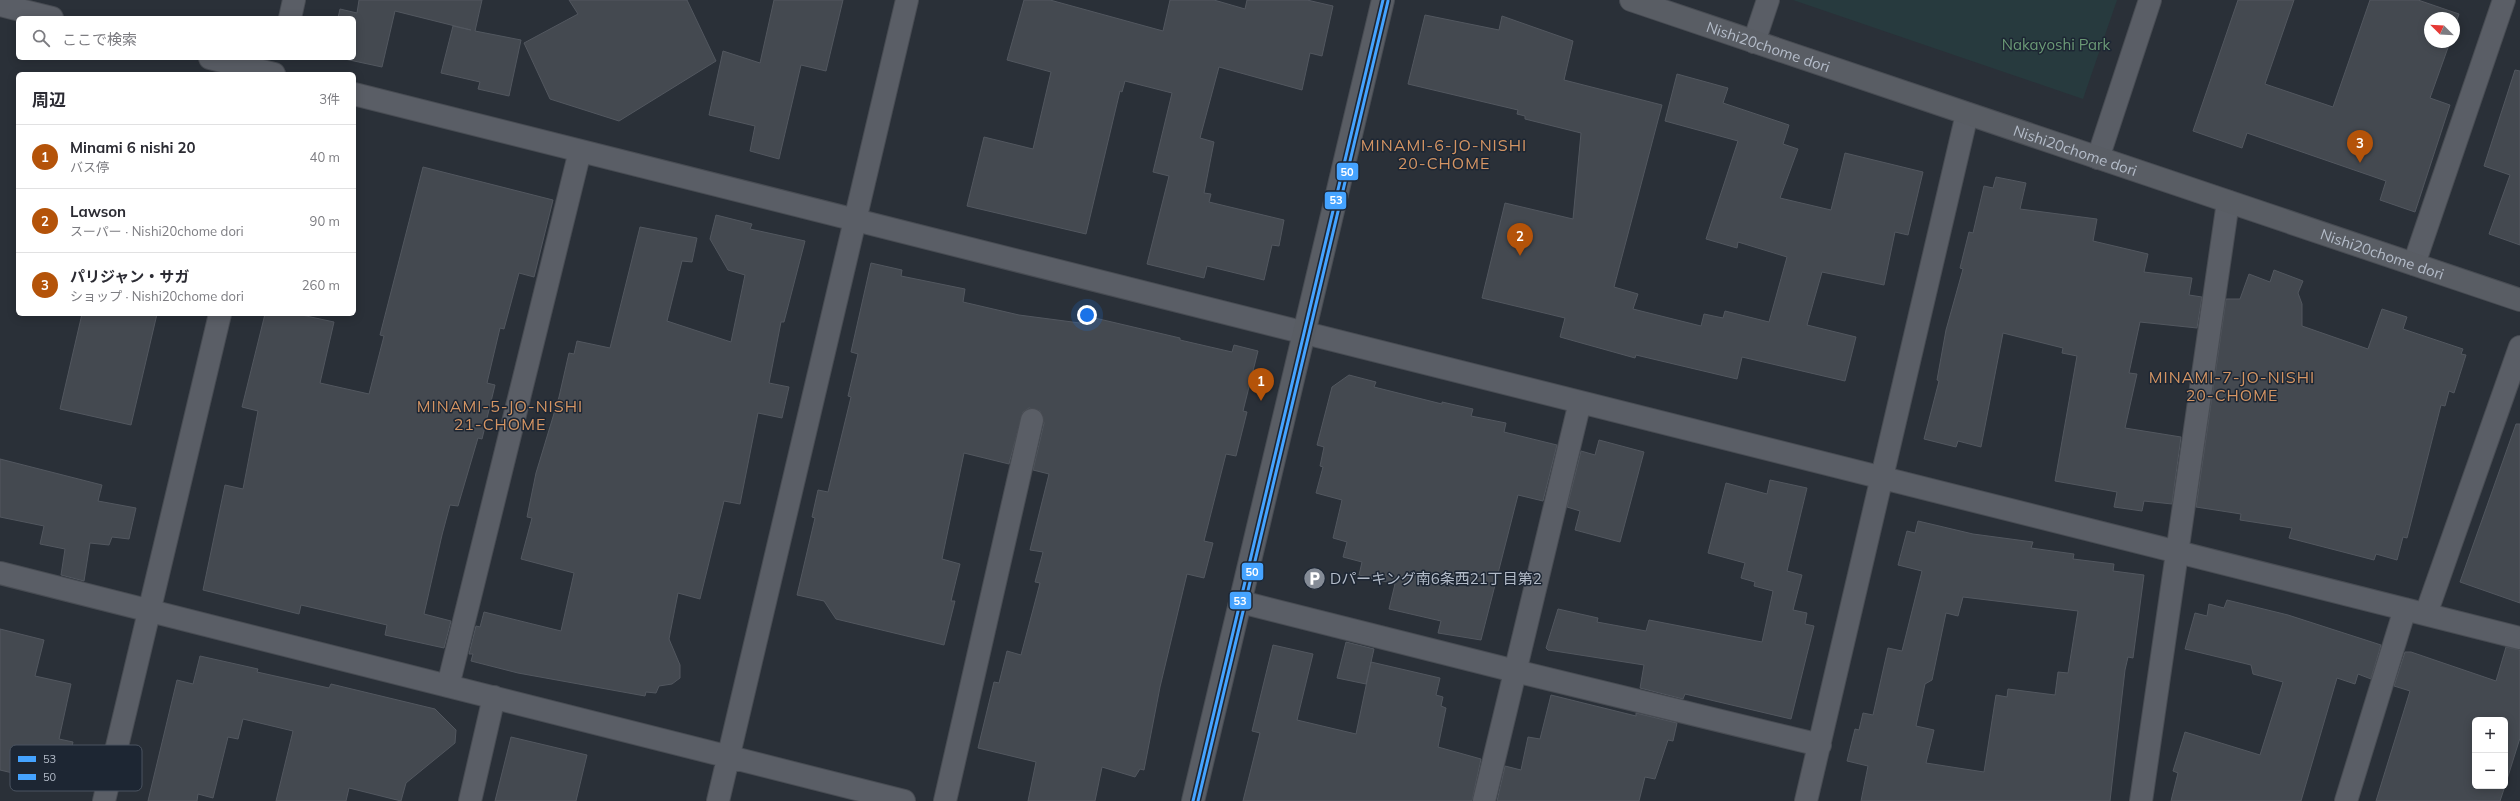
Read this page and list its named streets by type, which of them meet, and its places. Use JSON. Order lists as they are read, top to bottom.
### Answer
{
  "streets": {
    "street": ["Nishi20chome dori"]
  },
  "districts": ["MINAMI-6-JO-NISHI 20-CHOME", "MINAMI-7-JO-NISHI 20-CHOME", "MINAMI-5-JO-NISHI 21-CHOME"],
  "parks": ["Nakayoshi Park"],
  "places": {
    "parking": ["Dパーキング南6条西21丁目第2"]
  },
  "lines": ["transit line 53", "transit line 50"],
  "legend": ["53", "50"],
  "north": "top left",
  "page": {
    "search": "ここで検索",
    "heading": ["周辺", "3件"],
    "list": [
      {
        "mark": "1",
        "name": "Minami 6 nishi 20",
        "note": "バス停",
        "value": "40 m"
      },
      {
        "mark": "2",
        "name": "Lawson",
        "note": "スーパー · Nishi20chome dori",
        "value": "90 m"
      },
      {
        "mark": "3",
        "name": "パリジャン・サガ",
        "note": "ショップ · Nishi20chome dori",
        "value": "260 m"
      }
    ],
    "pins": ["3", "2", "1"],
    "map_buttons": ["+", "−"]
  }
}
